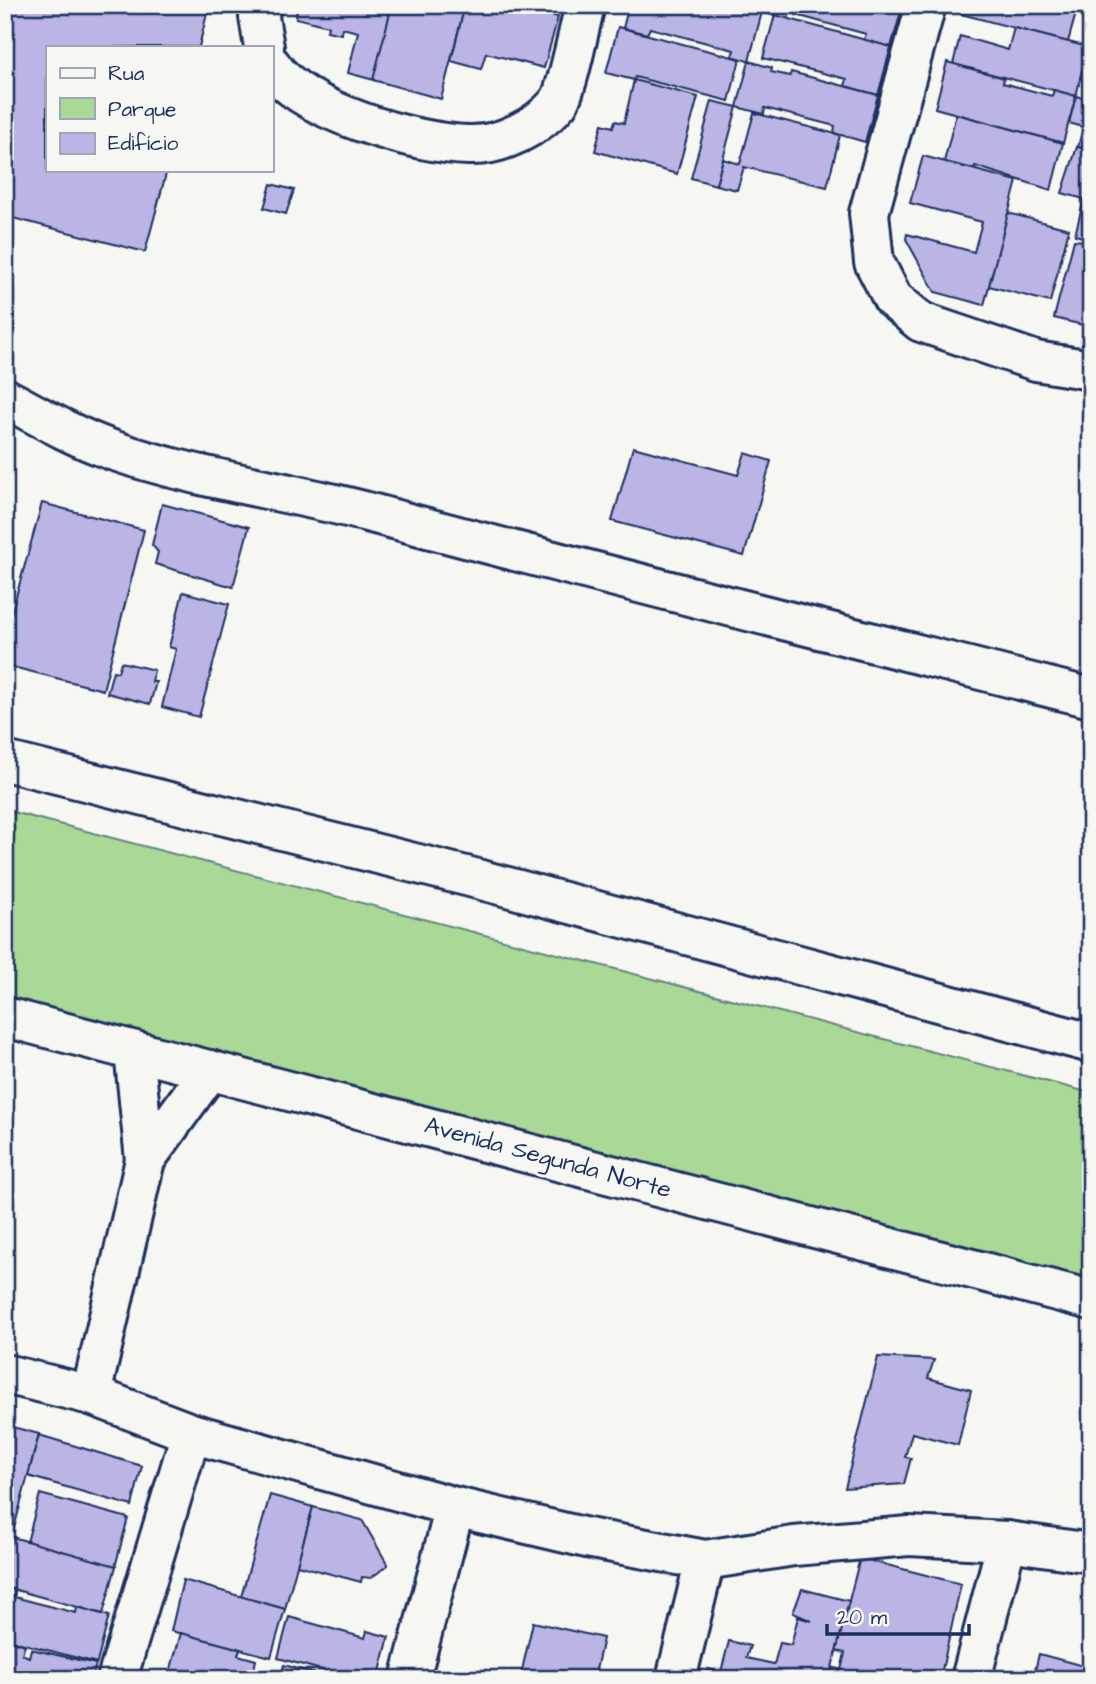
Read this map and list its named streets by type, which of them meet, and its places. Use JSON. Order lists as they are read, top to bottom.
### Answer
{
  "streets": {
    "street": ["Avenida Segunda Norte"]
  },
  "legend": ["Rua", "Parque", "Edifício"],
  "scale_bar": "20 m"
}
